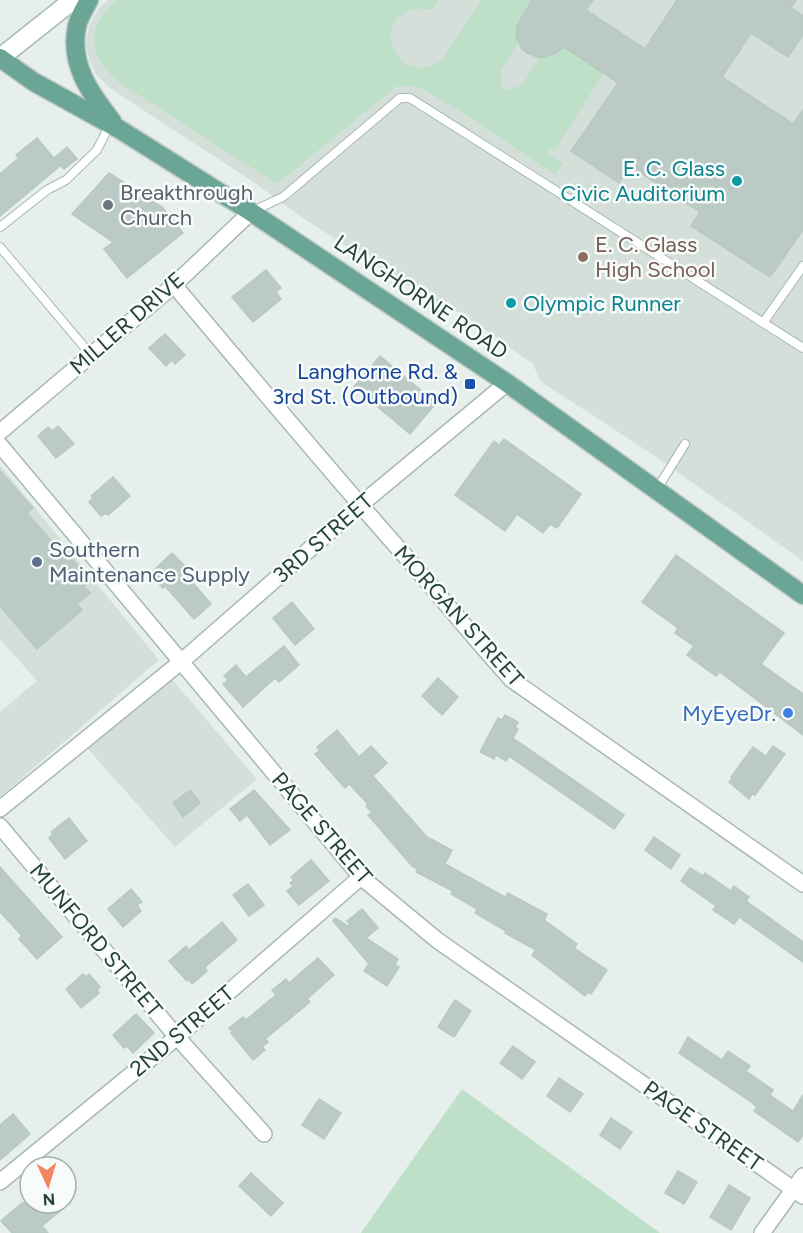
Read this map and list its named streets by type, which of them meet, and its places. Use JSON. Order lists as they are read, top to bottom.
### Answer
{
  "streets": {
    "main road": ["LANGHORNE ROAD"],
    "street": [
      "MILLER DRIVE",
      "3RD STREET",
      "MORGAN STREET",
      "PAGE STREET",
      "MUNFORD STREET",
      "2ND STREET"
    ]
  },
  "crossings": [
    ["LANGHORNE ROAD", "MILLER DRIVE"],
    ["LANGHORNE ROAD", "3RD STREET"],
    ["MILLER DRIVE", "MORGAN STREET"],
    ["3RD STREET", "MORGAN STREET"],
    ["3RD STREET", "PAGE STREET"],
    ["PAGE STREET", "2ND STREET"],
    ["MUNFORD STREET", "2ND STREET"]
  ],
  "places": {
    "other": [
      "E. C. Glass Civic Auditorium",
      "Breakthrough Church",
      "E. C. Glass High School",
      "Olympic Runner",
      "Southern Maintenance Supply",
      "MyEyeDr."
    ],
    "transit": ["Langhorne Rd. & 3rd St. (Outbound)"]
  },
  "north": "bottom"
}
